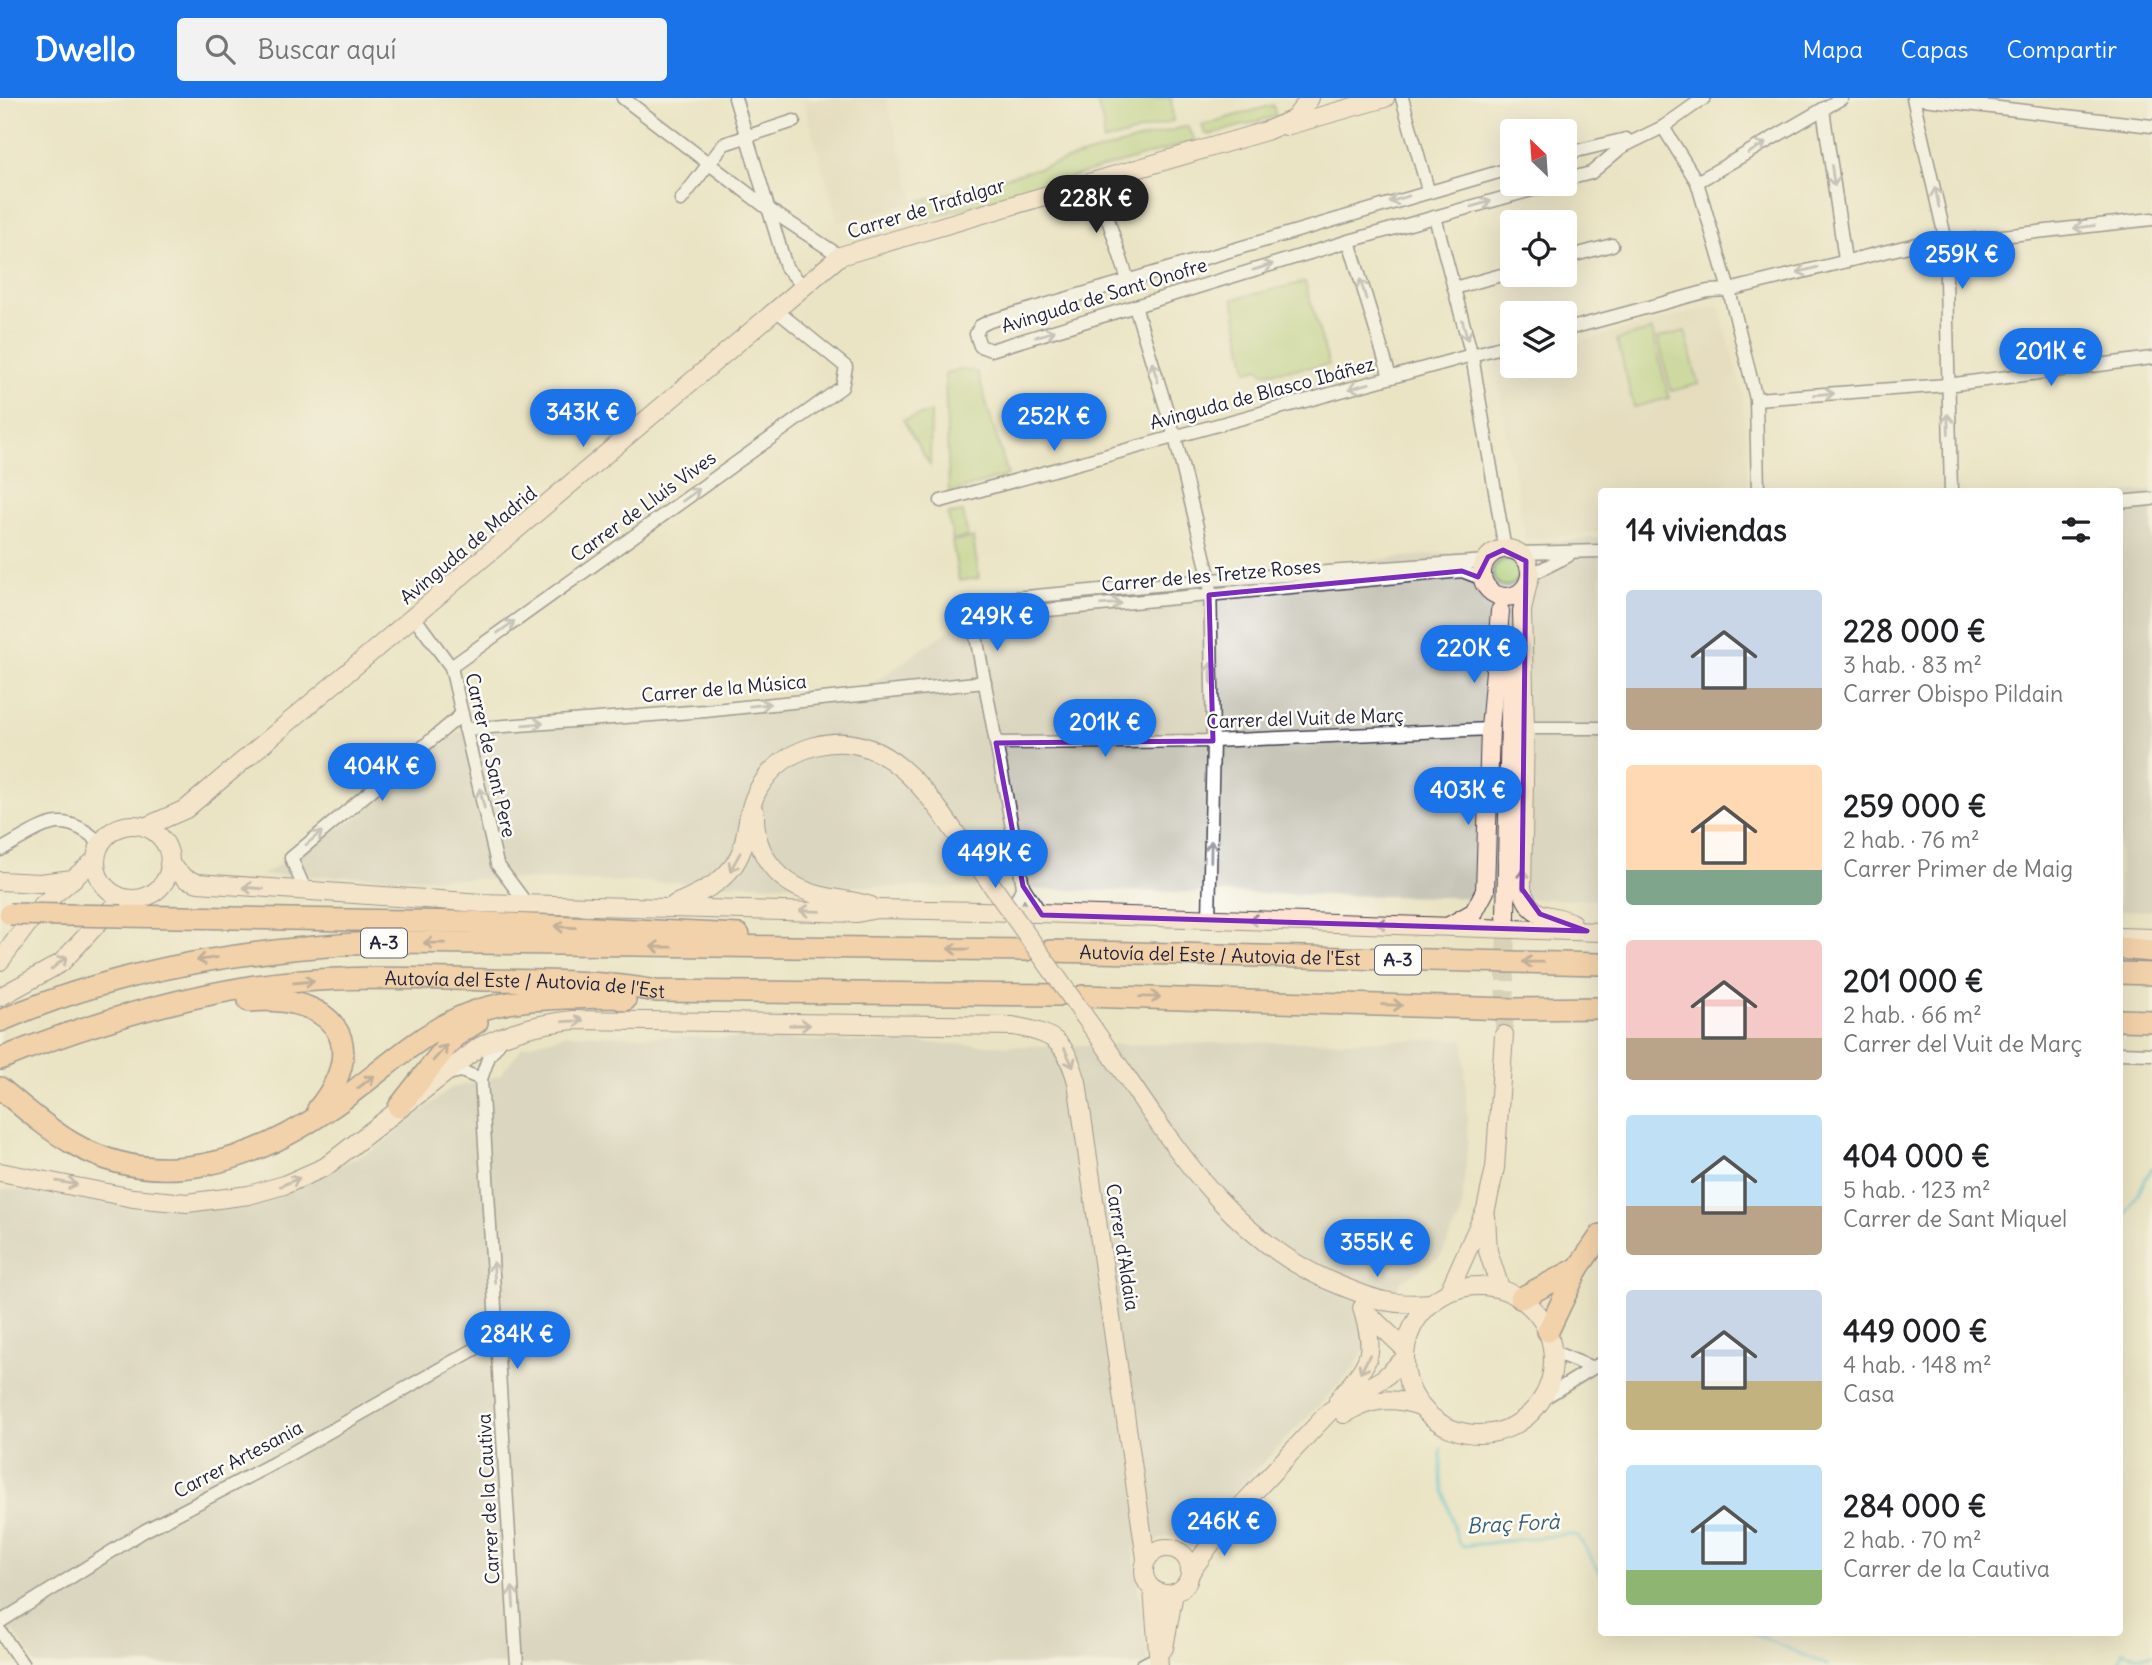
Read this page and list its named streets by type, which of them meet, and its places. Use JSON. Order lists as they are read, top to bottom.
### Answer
{
  "streets": {
    "highway": ["A-3", "Autovía del Este / Autovia de l'Est"],
    "street": [
      "Carrer de Trafalgar",
      "Avinguda de Sant Onofre",
      "Avinguda de Blasco Ibáñez",
      "Carrer de Lluís Vives",
      "Avinguda de Madrid",
      "Carrer de les Tretze Roses",
      "Carrer de la Música",
      "Carrer del Vuit de Març",
      "Carrer de Sant Pere",
      "Carrer d'Aldaia",
      "Carrer Artesania",
      "Carrer de la Cautiva"
    ]
  },
  "crossings": [
    ["Carrer de Trafalgar", "Carrer de Lluís Vives"],
    ["Carrer de Trafalgar", "Avinguda de Madrid"],
    ["Carrer de Lluís Vives", "Avinguda de Madrid"],
    ["Carrer de Lluís Vives", "Carrer de Sant Pere"],
    ["Avinguda de Madrid", "Carrer de Sant Pere"],
    ["Carrer de la Música", "Carrer de Sant Pere"],
    ["Carrer Artesania", "Carrer de la Cautiva"]
  ],
  "one_way": [
    "Avinguda de Blasco Ibáñez",
    "Carrer de Lluís Vives",
    "Carrer de la Música",
    "Carrer de Sant Pere",
    "Carrer de la Cautiva"
  ],
  "water": ["Braç Forà"],
  "north": "top left",
  "page": {
    "header": "Dwello",
    "search": "Buscar aquí",
    "nav": ["Mapa", "Capas", "Compartir"],
    "price": [
      "228K €",
      "259K €",
      "201K €",
      "343K €",
      "252K €",
      "249K €",
      "220K €",
      "201K €",
      "404K €",
      "403K €",
      "449K €",
      "355K €",
      "284K €",
      "246K €"
    ],
    "heading": "14 viviendas",
    "list": [
      {
        "name": "228 000 €",
        "note": "3 hab. · 83 m² · Carrer Obispo Pildain"
      },
      {
        "name": "259 000 €",
        "note": "2 hab. · 76 m² · Carrer Primer de Maig"
      },
      {
        "name": "201 000 €",
        "note": "2 hab. · 66 m² · Carrer del Vuit de Març"
      },
      {
        "name": "404 000 €",
        "note": "5 hab. · 123 m² · Carrer de Sant Miquel"
      },
      {
        "name": "449 000 €",
        "note": "4 hab. · 148 m² · Casa"
      },
      {
        "name": "284 000 €",
        "note": "2 hab. · 70 m² · Carrer de la Cautiva"
      }
    ]
  }
}
